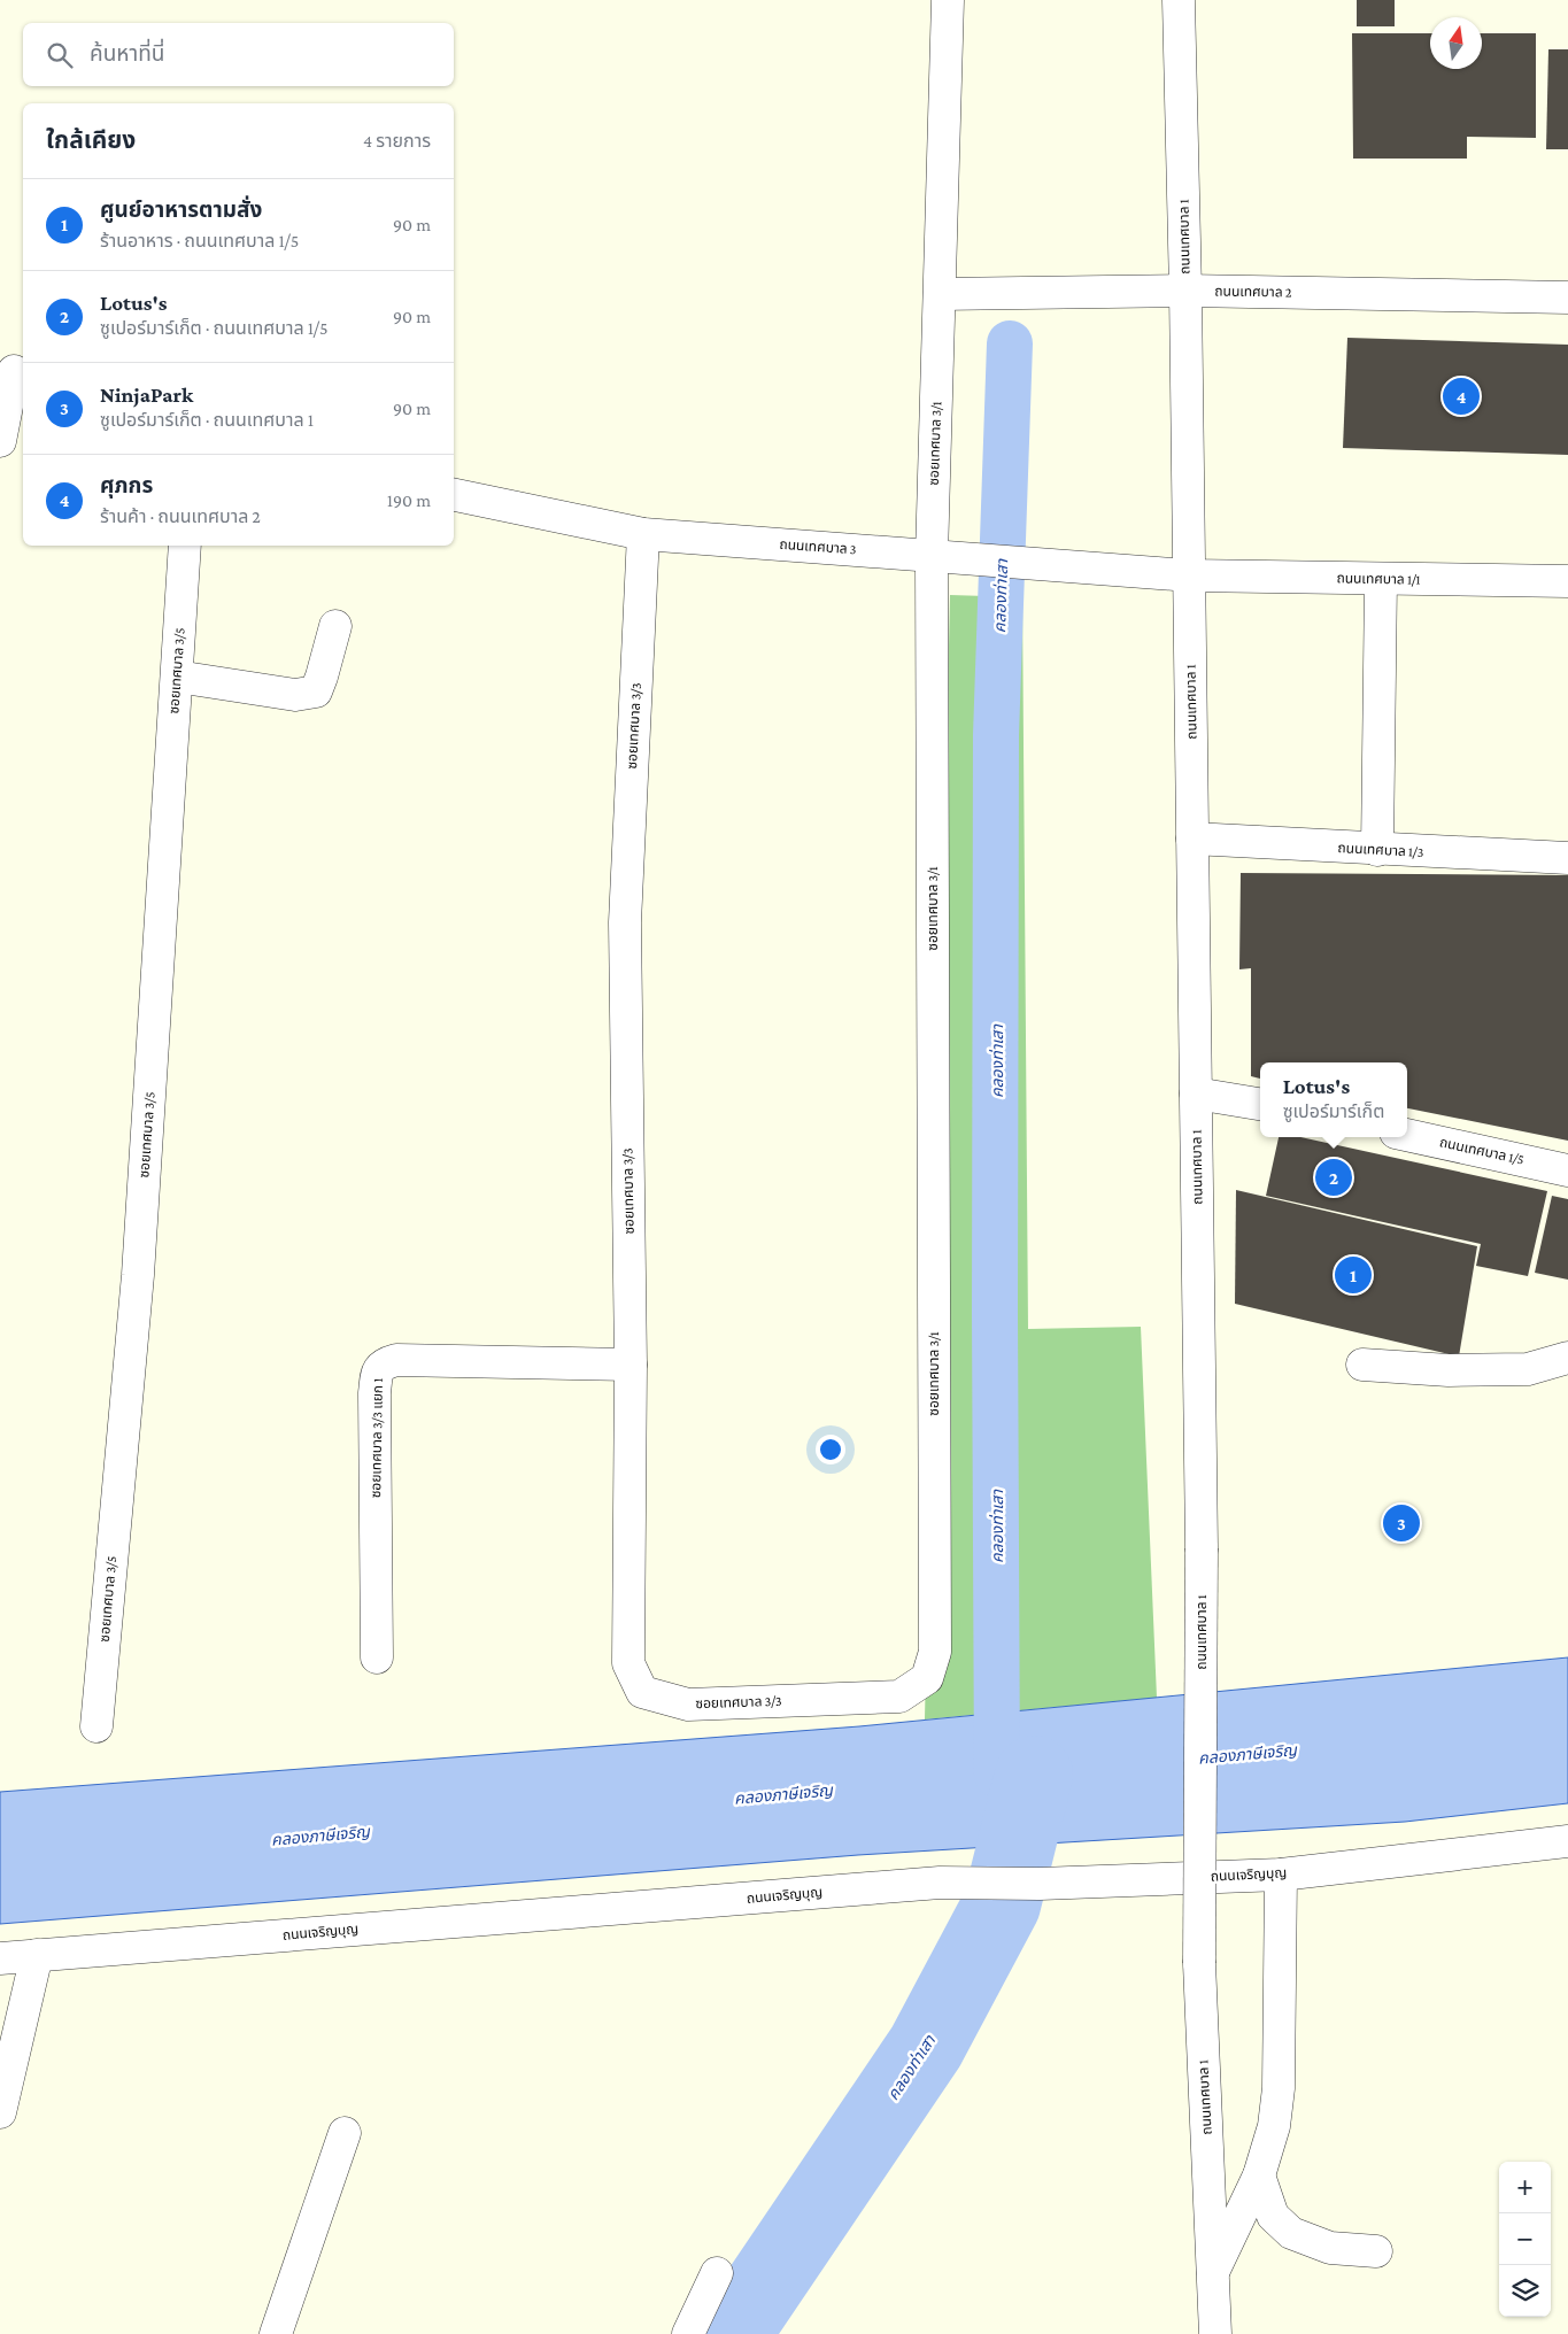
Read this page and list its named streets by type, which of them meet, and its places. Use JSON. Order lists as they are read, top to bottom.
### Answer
{
  "streets": {
    "street": [
      "ถนนเทศบาล 1",
      "ถนนเทศบาล 2",
      "ซอยเทศบาล 3/1",
      "ถนนเทศบาล 3",
      "ถนนเทศบาล 1/1",
      "ซอยเทศบาล 3/5",
      "ซอยเทศบาล 3/3",
      "ถนนเทศบาล 1/3",
      "ถนนเทศบาล 1/5",
      "ซอยเทศบาล 3/3 แยก 1",
      "ถนนเจริญบุญ"
    ]
  },
  "crossings": [
    ["ถนนเทศบาล 1", "ถนนเทศบาล 2"],
    ["ถนนเทศบาล 1", "ถนนเทศบาล 3"],
    ["ถนนเทศบาล 1", "ถนนเทศบาล 1/1"],
    ["ถนนเทศบาล 1", "ถนนเทศบาล 1/3"],
    ["ถนนเทศบาล 2", "ซอยเทศบาล 3/1"],
    ["ซอยเทศบาล 3/1", "ถนนเทศบาล 3"],
    ["ซอยเทศบาล 3/1", "ซอยเทศบาล 3/3"],
    ["ถนนเทศบาล 3", "ถนนเทศบาล 1/1"],
    ["ถนนเทศบาล 3", "ซอยเทศบาล 3/3"],
    ["ซอยเทศบาล 3/3", "ซอยเทศบาล 3/3 แยก 1"]
  ],
  "water": ["คลองท่าเสา", "คลองภาษีเจริญ"],
  "north": "top",
  "page": {
    "search": "ค้นหาที่นี่",
    "heading": ["ใกล้เคียง", "4 รายการ"],
    "list": [
      {
        "mark": "1",
        "name": "ศูนย์อาหารตามสั่ง",
        "note": "ร้านอาหาร · ถนนเทศบาล 1/5",
        "value": "90 m"
      },
      {
        "mark": "2",
        "name": "Lotus's",
        "note": "ซูเปอร์มาร์เก็ต · ถนนเทศบาล 1/5",
        "value": "90 m"
      },
      {
        "mark": "3",
        "name": "NinjaPark",
        "note": "ซูเปอร์มาร์เก็ต · ถนนเทศบาล 1",
        "value": "90 m"
      },
      {
        "mark": "4",
        "name": "ศุภกร",
        "note": "ร้านค้า · ถนนเทศบาล 2",
        "value": "190 m"
      }
    ],
    "pins": [
      "4",
      "2",
      "1",
      "3"
    ],
    "popup": ["Lotus's", "ซูเปอร์มาร์เก็ต"],
    "map_buttons": ["+", "−"]
  }
}
